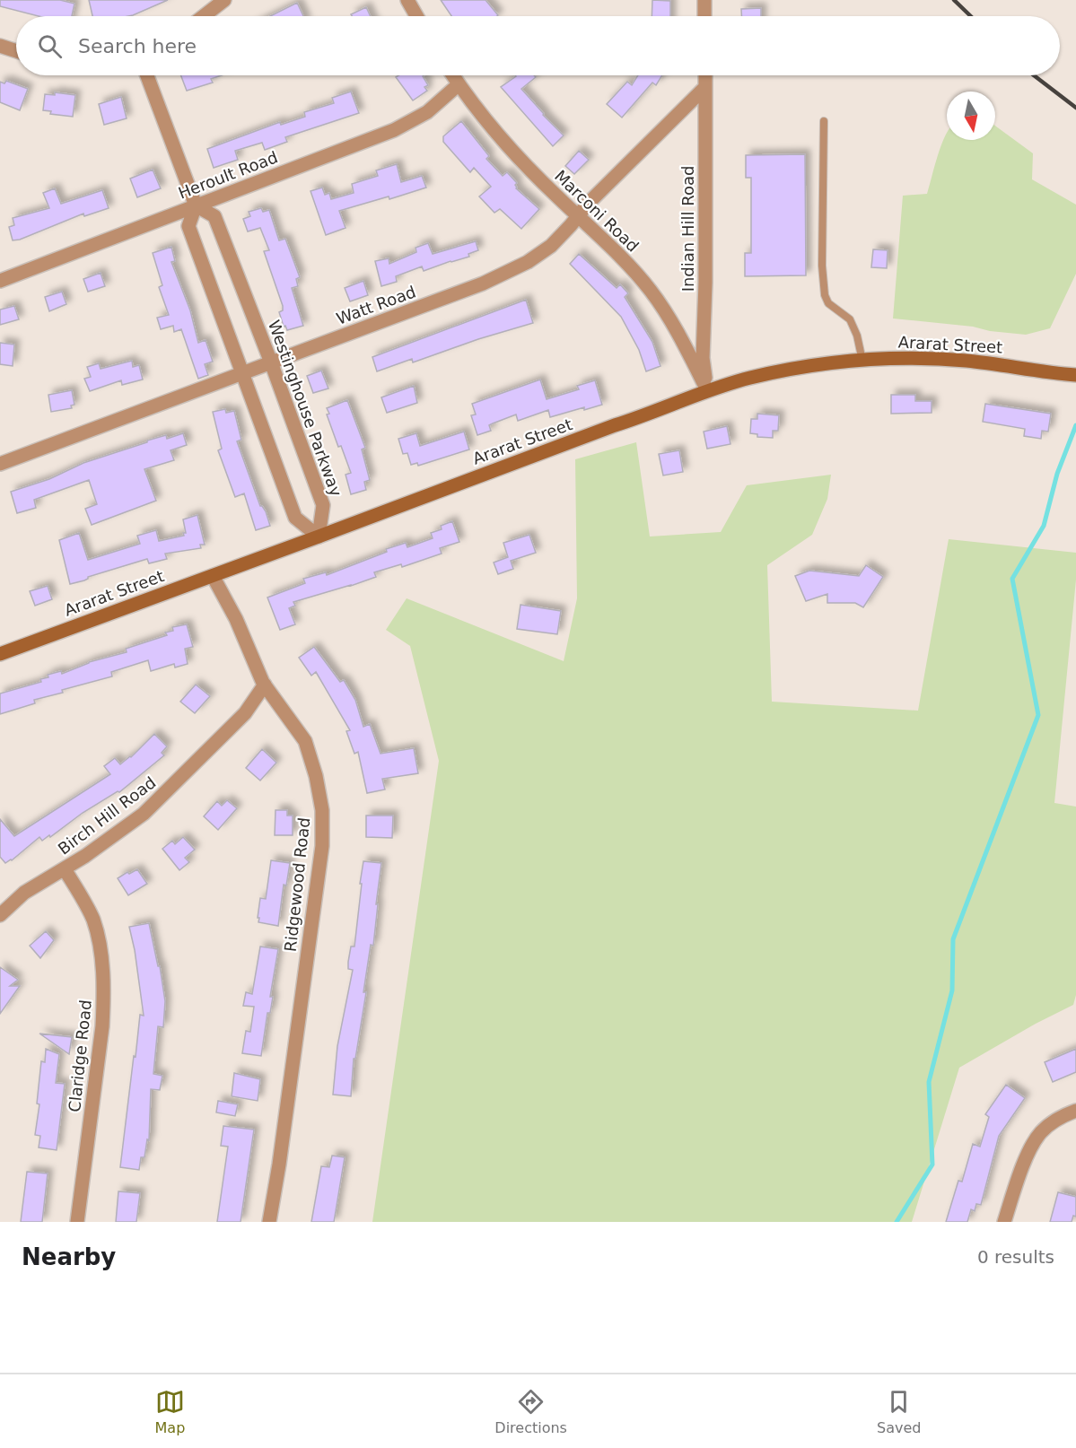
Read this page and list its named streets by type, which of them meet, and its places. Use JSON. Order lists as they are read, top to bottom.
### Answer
{
  "streets": {
    "main road": ["Ararat Street"],
    "street": [
      "Heroult Road",
      "Marconi Road",
      "Indian Hill Road",
      "Watt Road",
      "Westinghouse Parkway",
      "Birch Hill Road",
      "Ridgewood Road",
      "Claridge Road"
    ]
  },
  "crossings": [
    ["Heroult Road", "Marconi Road"],
    ["Heroult Road", "Westinghouse Parkway"],
    ["Marconi Road", "Indian Hill Road"],
    ["Marconi Road", "Watt Road"],
    ["Marconi Road", "Ararat Street"],
    ["Indian Hill Road", "Watt Road"],
    ["Indian Hill Road", "Ararat Street"],
    ["Watt Road", "Westinghouse Parkway"],
    ["Ararat Street", "Westinghouse Parkway"],
    ["Ararat Street", "Ridgewood Road"],
    ["Birch Hill Road", "Ridgewood Road"],
    ["Birch Hill Road", "Claridge Road"]
  ],
  "north": "bottom",
  "page": {
    "search": "Search here",
    "heading": ["Nearby", "0 results"],
    "nav": ["Map", "Directions", "Saved"]
  }
}
